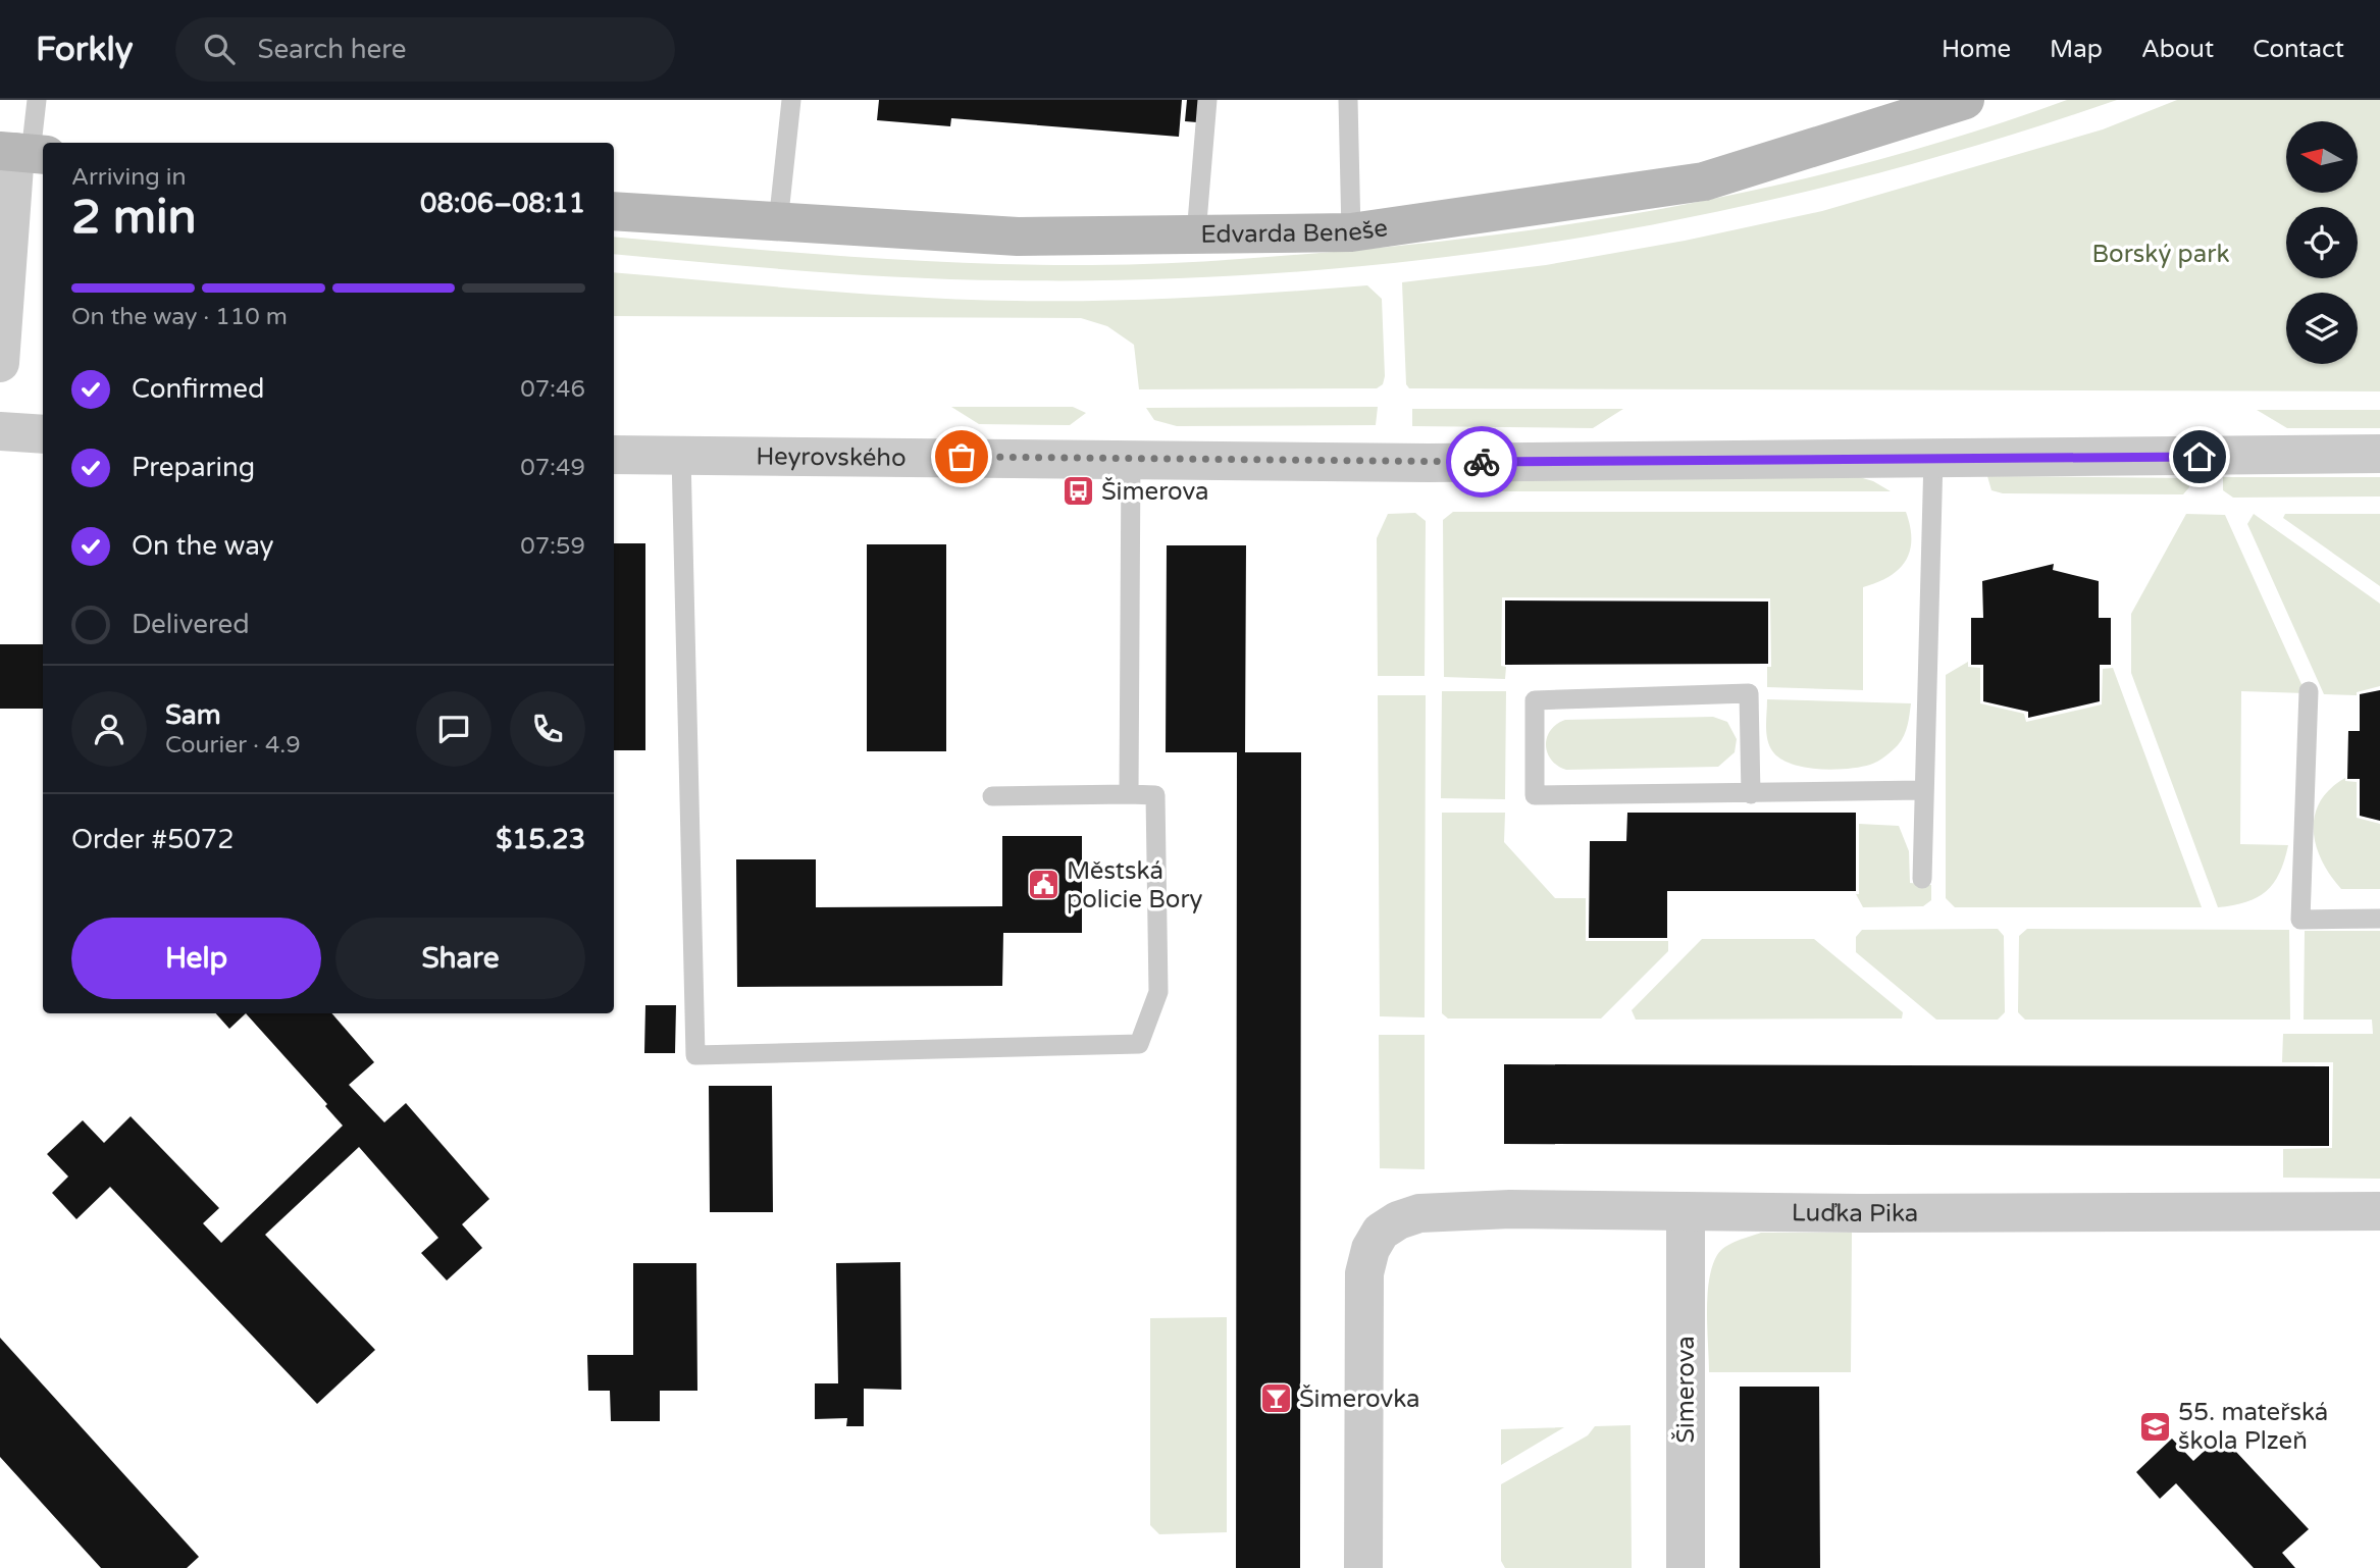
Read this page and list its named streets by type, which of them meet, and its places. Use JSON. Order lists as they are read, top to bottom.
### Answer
{
  "streets": {
    "street": [
      "Edvarda Beneše",
      "Heyrovského",
      "Luďka Pika",
      "Šimerova"
    ]
  },
  "crossings": [
    ["Luďka Pika", "Šimerova"]
  ],
  "parks": ["Borský park"],
  "places": {
    "bus stop": ["Šimerova"],
    "public building": ["Městská policie Bory"],
    "bar": ["Šimerovka"],
    "school or university": ["55. mateřská škola Plzeň"]
  },
  "north": "left",
  "page": {
    "header": "Forkly",
    "search": "Search here",
    "nav": [
      "Home",
      "Map",
      "About",
      "Contact"
    ],
    "heading": ["2 min", "Arriving in", "08:06–08:11"],
    "panel": [
      "Sam",
      "Courier · 4.9",
      "Order #5072",
      "$15.23"
    ],
    "bar": "On the way · 110 m",
    "list": [
      ["Confirmed", "07:46"],
      ["Preparing", "07:49"],
      ["On the way", "07:59"],
      "Delivered"
    ],
    "buttons": ["Help", "Share"]
  }
}
